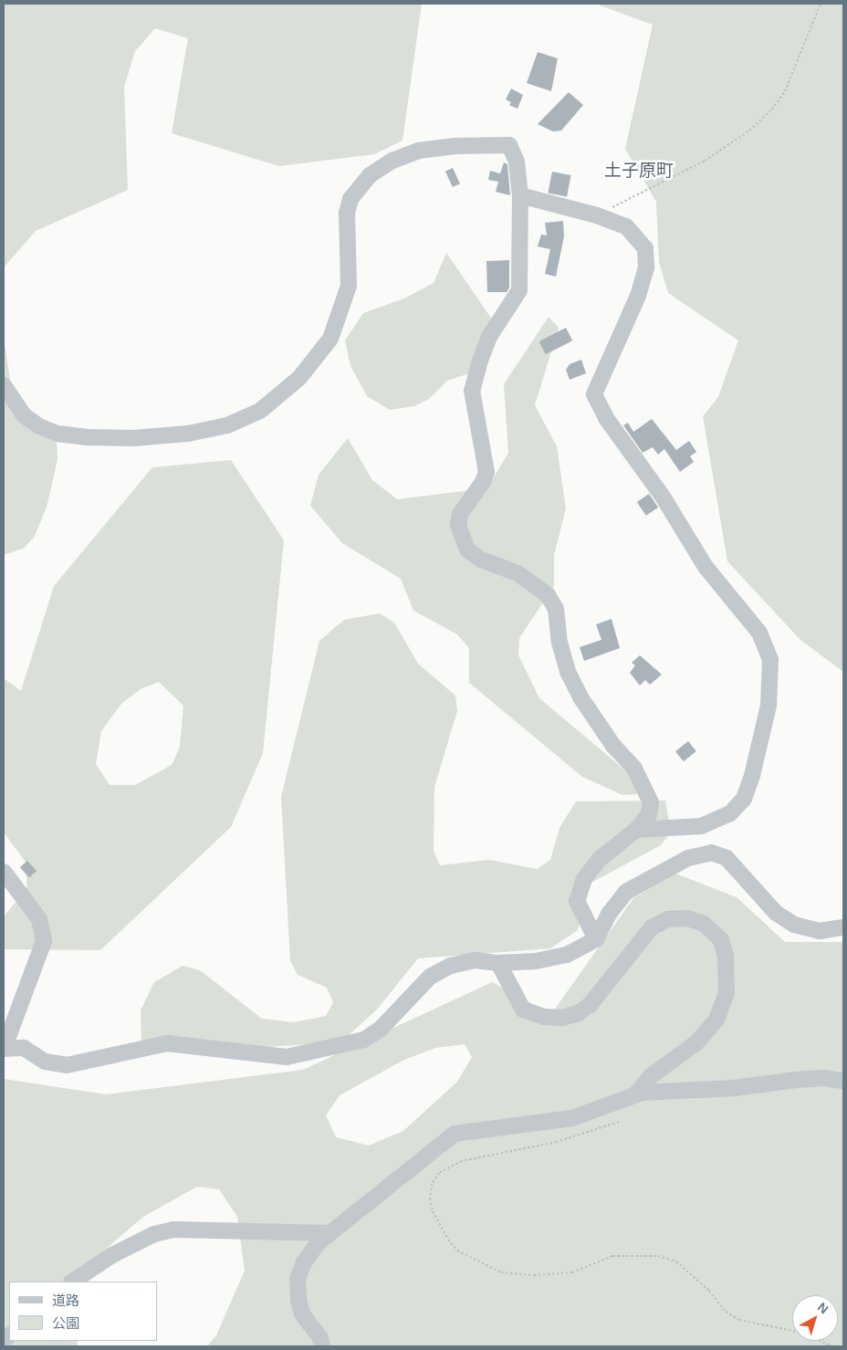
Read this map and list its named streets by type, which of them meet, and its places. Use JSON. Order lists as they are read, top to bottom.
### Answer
{
  "districts": ["土子原町"],
  "legend": ["道路", "公園"],
  "north": "top right"
}
